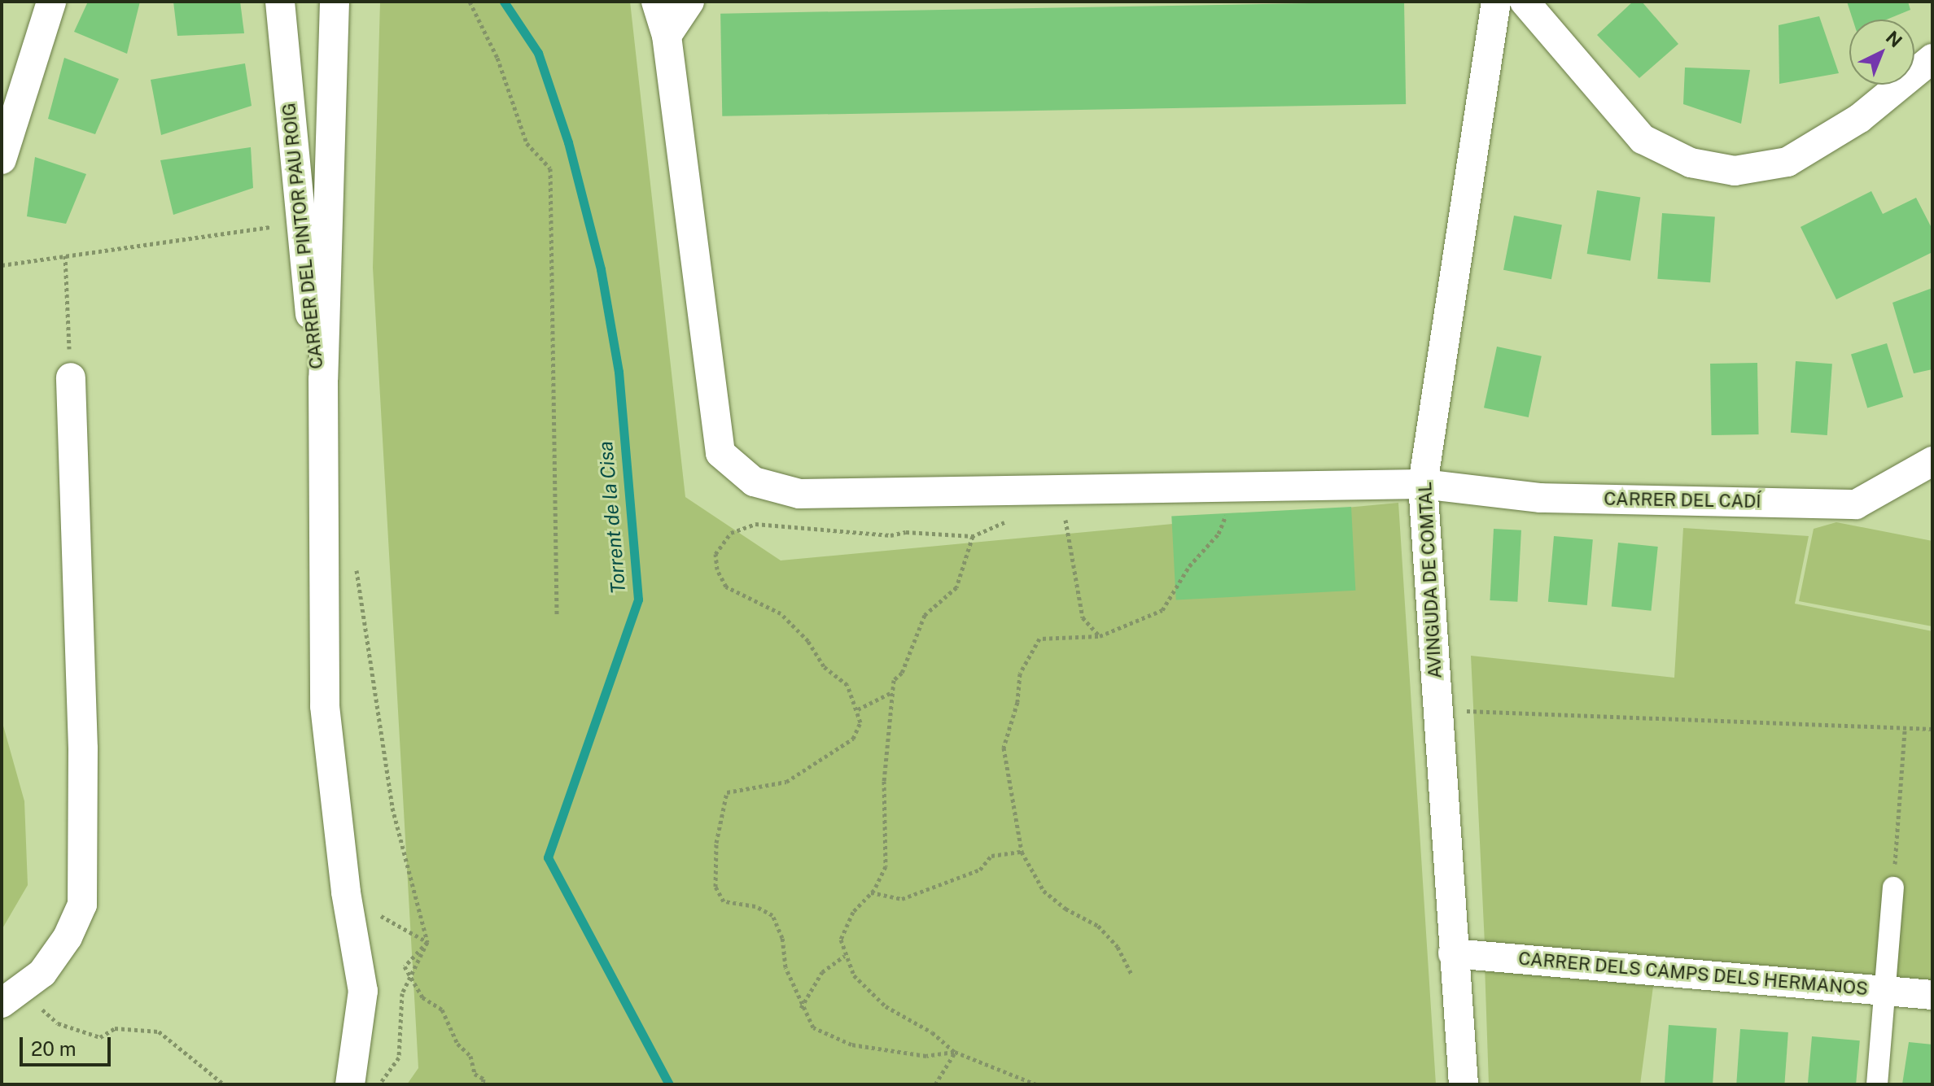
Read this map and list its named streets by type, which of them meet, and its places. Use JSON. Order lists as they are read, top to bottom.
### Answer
{
  "streets": {
    "street": [
      "CARRER DEL PINTOR PAU ROIG",
      "CARRER DEL CADÍ",
      "AVINGUDA DE COMTAL",
      "CARRER DELS CAMPS DELS HERMANOS"
    ]
  },
  "crossings": [
    ["CARRER DEL CADÍ", "AVINGUDA DE COMTAL"],
    ["AVINGUDA DE COMTAL", "CARRER DELS CAMPS DELS HERMANOS"]
  ],
  "water": ["Torrent de la Cisa"],
  "scale_bar": "20 m",
  "north": "top right"
}
